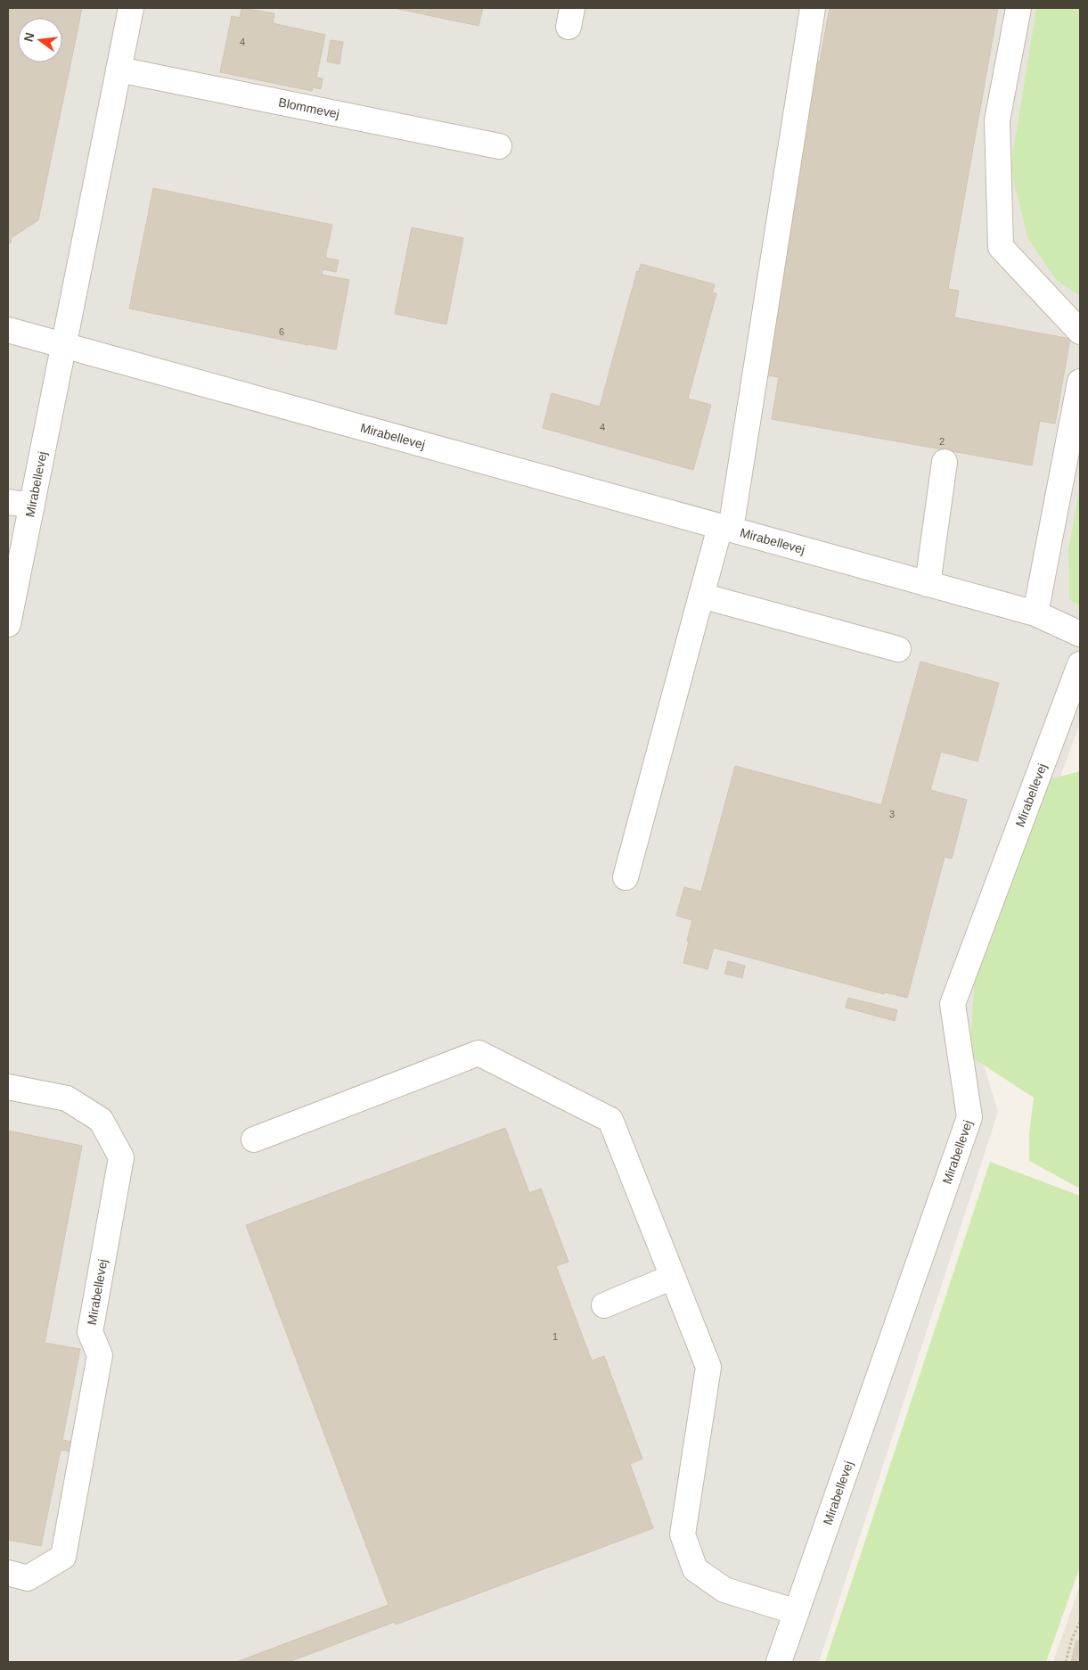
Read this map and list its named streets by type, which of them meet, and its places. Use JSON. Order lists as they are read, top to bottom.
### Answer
{
  "streets": {
    "street": ["Blommevej", "Mirabellevej"]
  },
  "house_numbers": [
    "4",
    "6",
    "4",
    "2",
    "3",
    "1"
  ],
  "north": "left"
}
